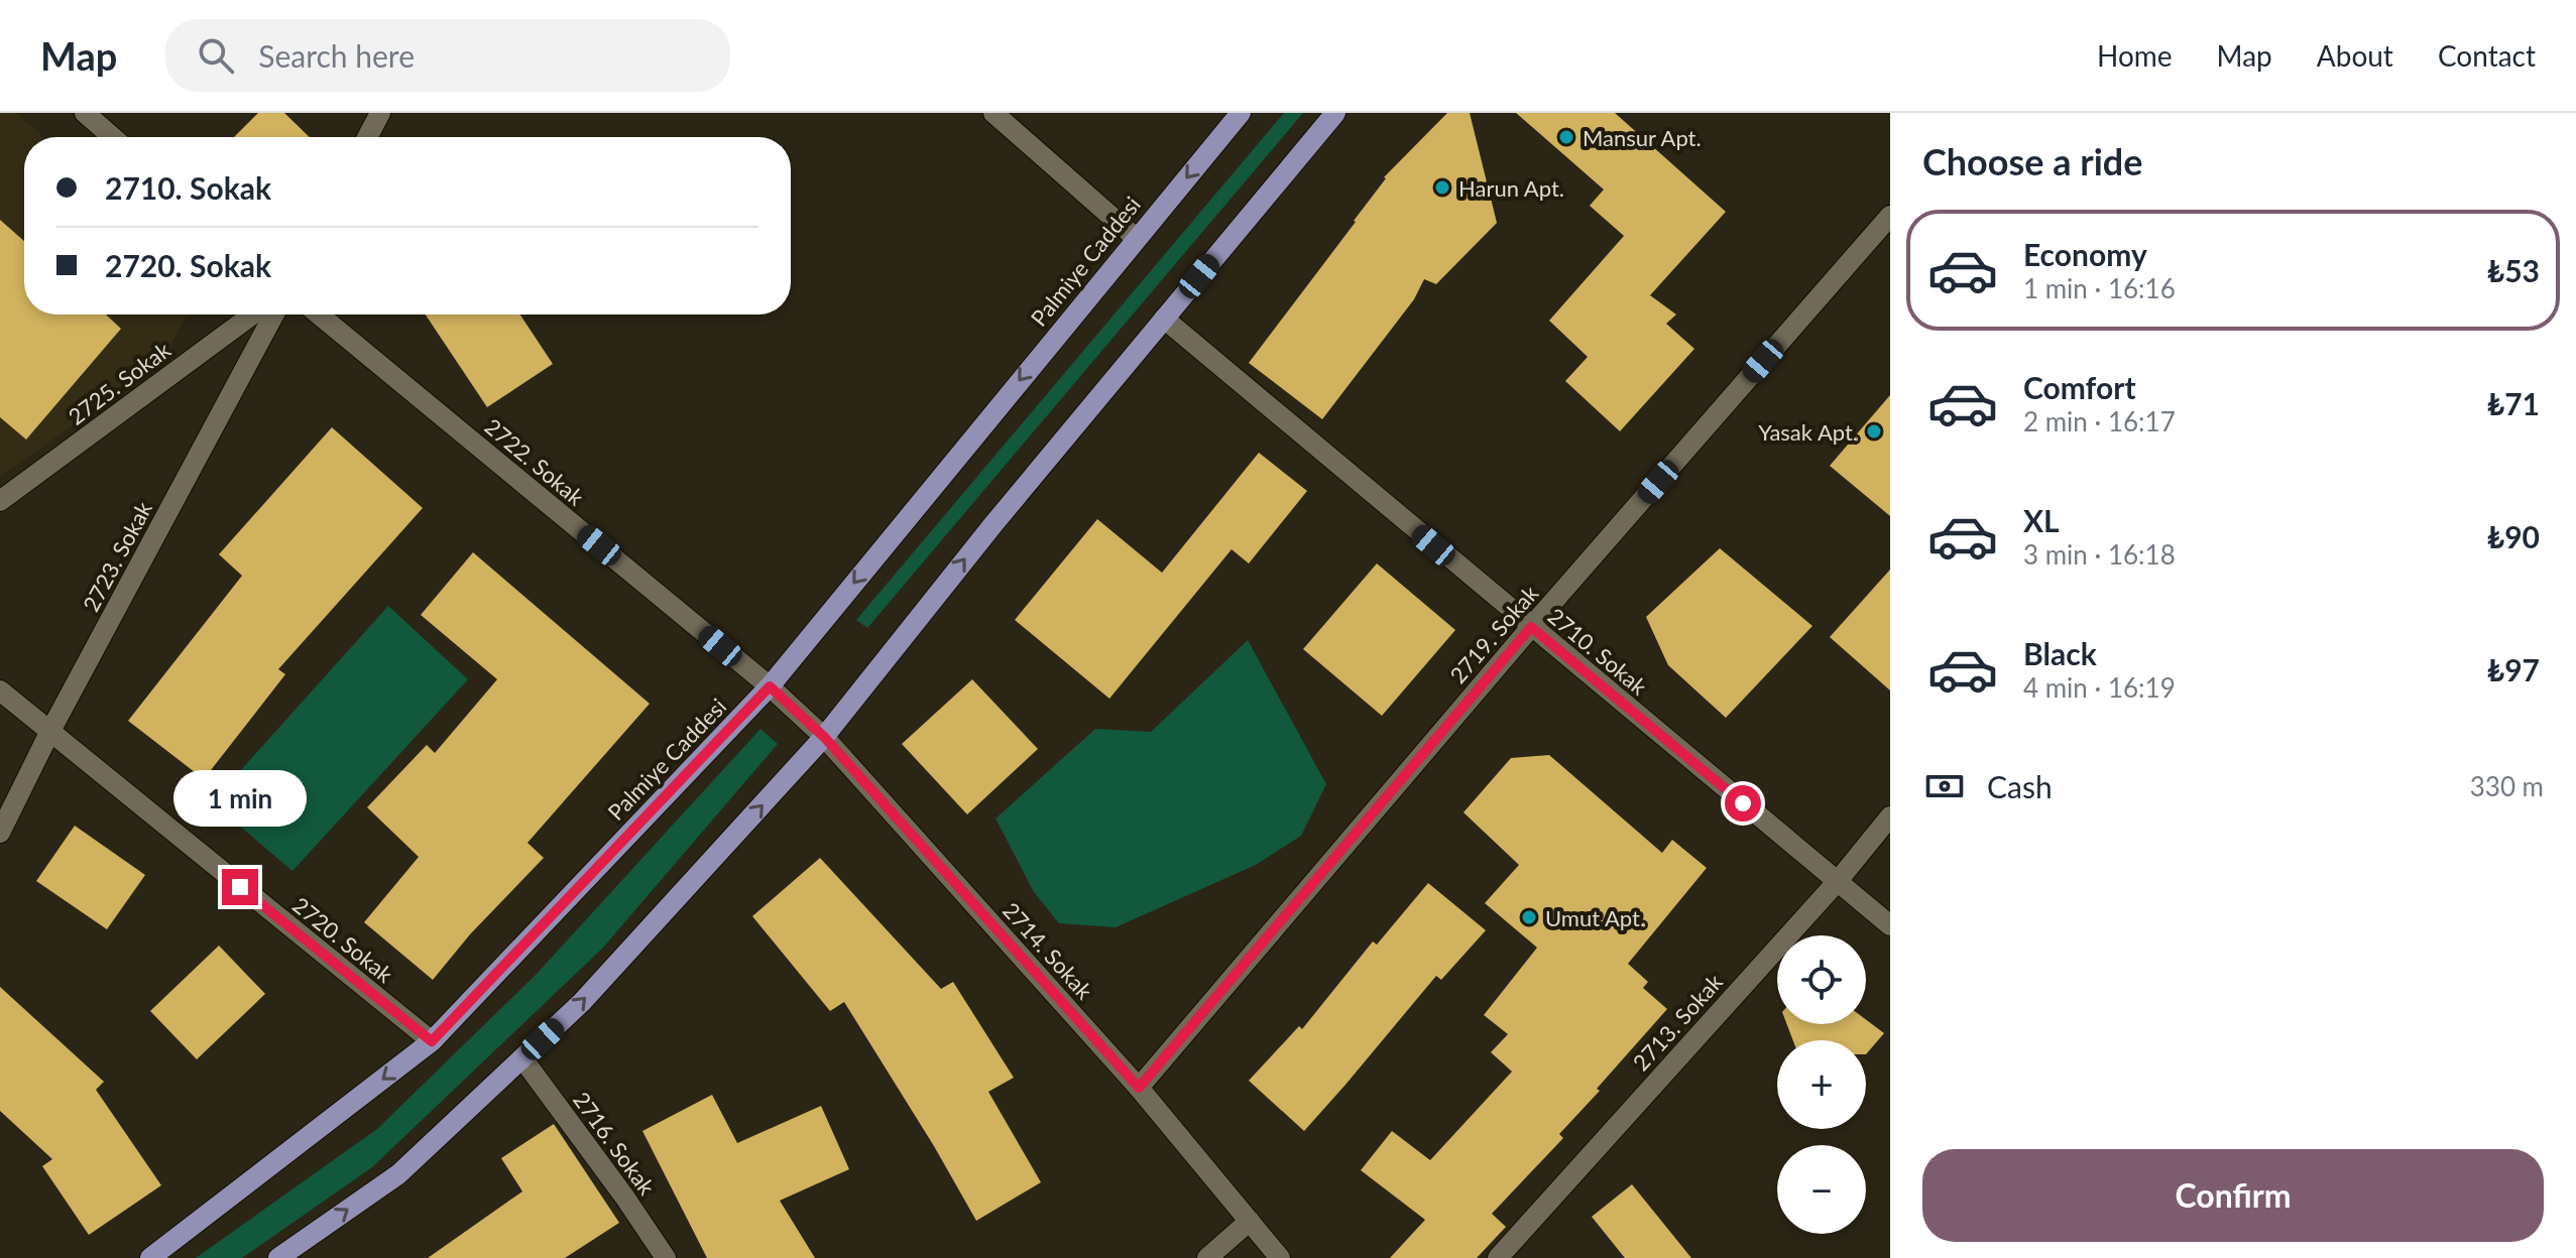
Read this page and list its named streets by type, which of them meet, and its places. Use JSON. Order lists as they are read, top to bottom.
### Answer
{
  "streets": {
    "main road": ["Palmiye Caddesi"],
    "street": [
      "2725. Sokak",
      "2722. Sokak",
      "2723. Sokak",
      "2719. Sokak",
      "2710. Sokak",
      "2720. Sokak",
      "2714. Sokak",
      "2713. Sokak",
      "2716. Sokak"
    ]
  },
  "crossings": [
    ["Palmiye Caddesi", "2722. Sokak"],
    ["Palmiye Caddesi", "2720. Sokak"],
    ["Palmiye Caddesi", "2714. Sokak"],
    ["2722. Sokak", "2714. Sokak"],
    ["2723. Sokak", "2720. Sokak"],
    ["2719. Sokak", "2710. Sokak"],
    ["2719. Sokak", "2714. Sokak"],
    ["2710. Sokak", "2713. Sokak"]
  ],
  "places": [
    "Mansur Apt.",
    "Harun Apt.",
    "Yasak Apt.",
    "Umut Apt."
  ],
  "page": {
    "header": "Map",
    "search": "Search here",
    "nav": [
      "Home",
      "Map",
      "About",
      "Contact"
    ],
    "heading": "Choose a ride",
    "banner": ["2710. Sokak", "2720. Sokak"],
    "list": [
      {
        "name": "Economy",
        "note": "1 min · 16:16",
        "value": "₺53"
      },
      {
        "name": "Comfort",
        "note": "2 min · 16:17",
        "value": "₺71"
      },
      {
        "name": "XL",
        "note": "3 min · 16:18",
        "value": "₺90"
      },
      {
        "name": "Black",
        "note": "4 min · 16:19",
        "value": "₺97"
      }
    ],
    "pay": ["Cash", "330 m"],
    "bubble": "1 min",
    "map_buttons": ["+", "−"],
    "buttons": "Confirm"
  }
}
